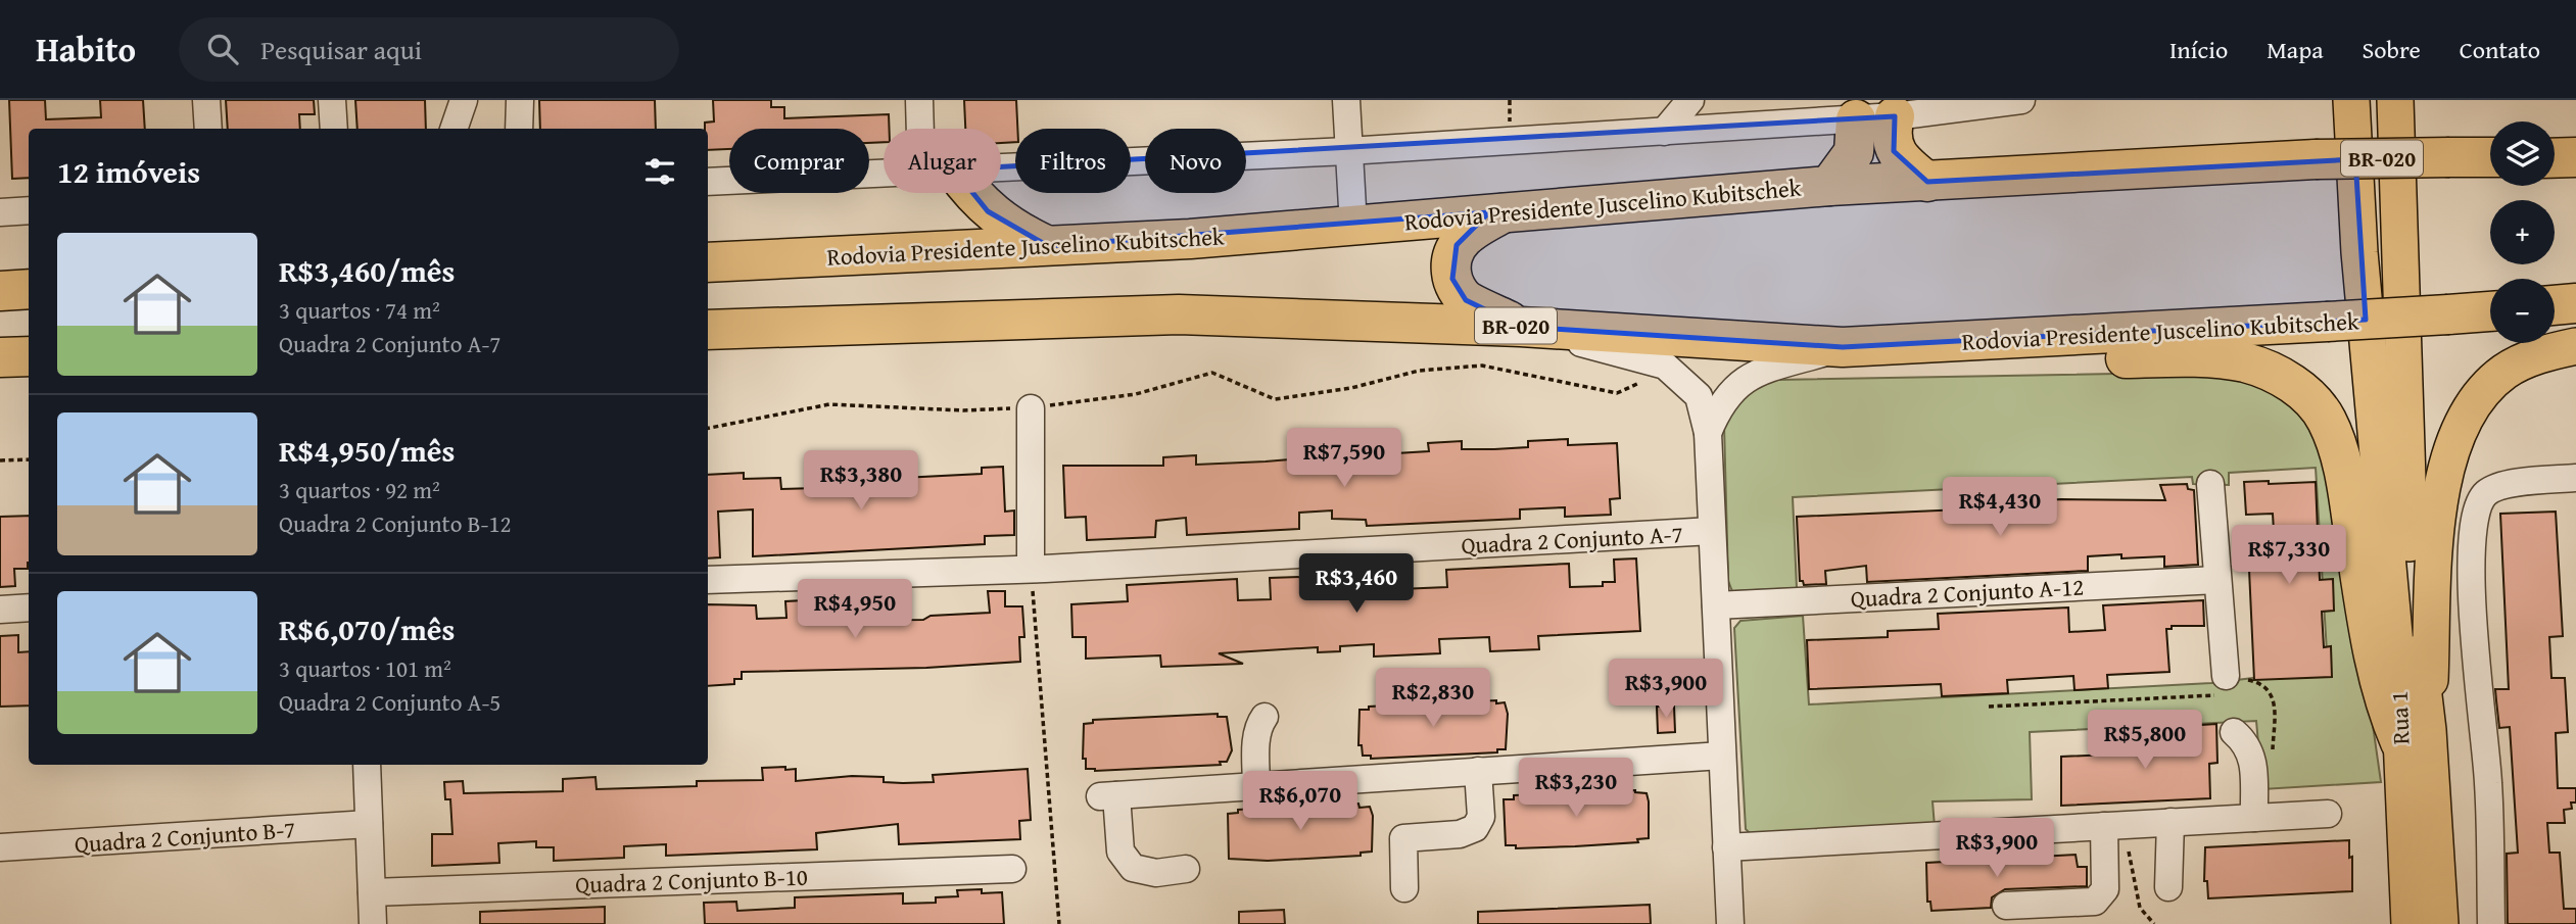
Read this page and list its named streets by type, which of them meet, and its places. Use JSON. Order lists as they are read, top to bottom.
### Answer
{
  "streets": {
    "highway": ["BR-020", "Rodovia Presidente Juscelino Kubitschek"],
    "main road": ["Rua 1"],
    "street": [
      "Quadra 2 Conjunto A-7",
      "Quadra 2 Conjunto A-12",
      "Quadra 2 Conjunto B-7",
      "Quadra 2 Conjunto B-10"
    ]
  },
  "page": {
    "header": "Habito",
    "search": "Pesquisar aqui",
    "nav": [
      "Início",
      "Mapa",
      "Sobre",
      "Contato"
    ],
    "map_buttons": ["+", "−"],
    "chip": [
      "Comprar",
      "Alugar",
      "Filtros",
      "Novo"
    ],
    "heading": "12 imóveis",
    "list": [
      {
        "name": "R$3,460/mês",
        "note": "3 quartos · 74 m² · Quadra 2 Conjunto A-7"
      },
      {
        "name": "R$4,950/mês",
        "note": "3 quartos · 92 m² · Quadra 2 Conjunto B-12"
      },
      {
        "name": "R$6,070/mês",
        "note": "3 quartos · 101 m² · Quadra 2 Conjunto A-5"
      }
    ],
    "price": [
      "R$7,590",
      "R$3,380",
      "R$4,430",
      "R$7,330",
      "R$3,460",
      "R$4,950",
      "R$3,900",
      "R$2,830",
      "R$5,800",
      "R$3,230",
      "R$6,070",
      "R$3,900"
    ]
  }
}
